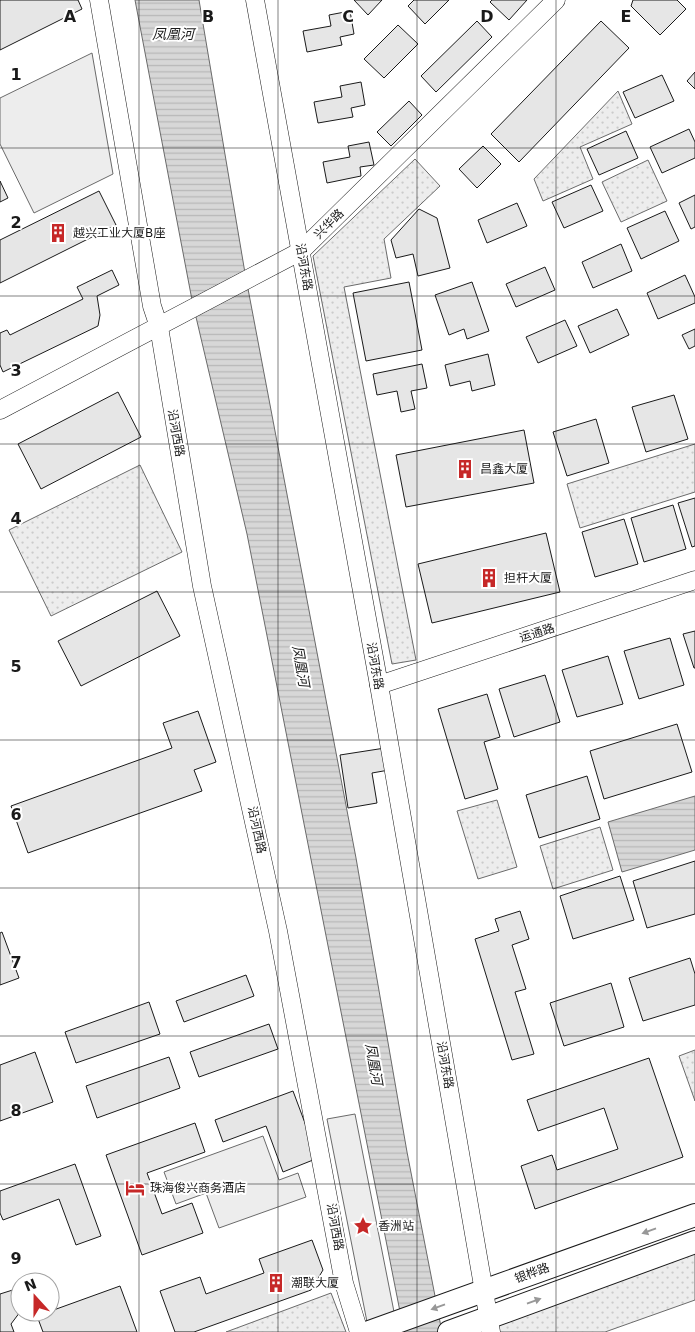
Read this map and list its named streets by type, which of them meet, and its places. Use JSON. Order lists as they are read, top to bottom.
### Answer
{
  "streets": {
    "main road": ["银桦路"],
    "street": [
      "兴华路",
      "沿河东路",
      "沿河西路",
      "运通路"
    ]
  },
  "crossings": [
    ["兴华路", "沿河东路"],
    ["兴华路", "沿河西路"],
    ["沿河东路", "运通路"],
    ["沿河东路", "银桦路"]
  ],
  "water": ["凤凰河"],
  "places": {
    "building": [
      "越兴工业大厦B座",
      "昌鑫大厦",
      "担杆大厦",
      "潮联大厦"
    ],
    "hotel": ["珠海俊兴商务酒店"],
    "place": ["香洲站"]
  },
  "north": "top",
  "grid": {
    "columns": [
      "A",
      "B",
      "C",
      "D",
      "E"
    ],
    "rows": [
      "1",
      "2",
      "3",
      "4",
      "5",
      "6",
      "7",
      "8",
      "9"
    ]
  }
}
